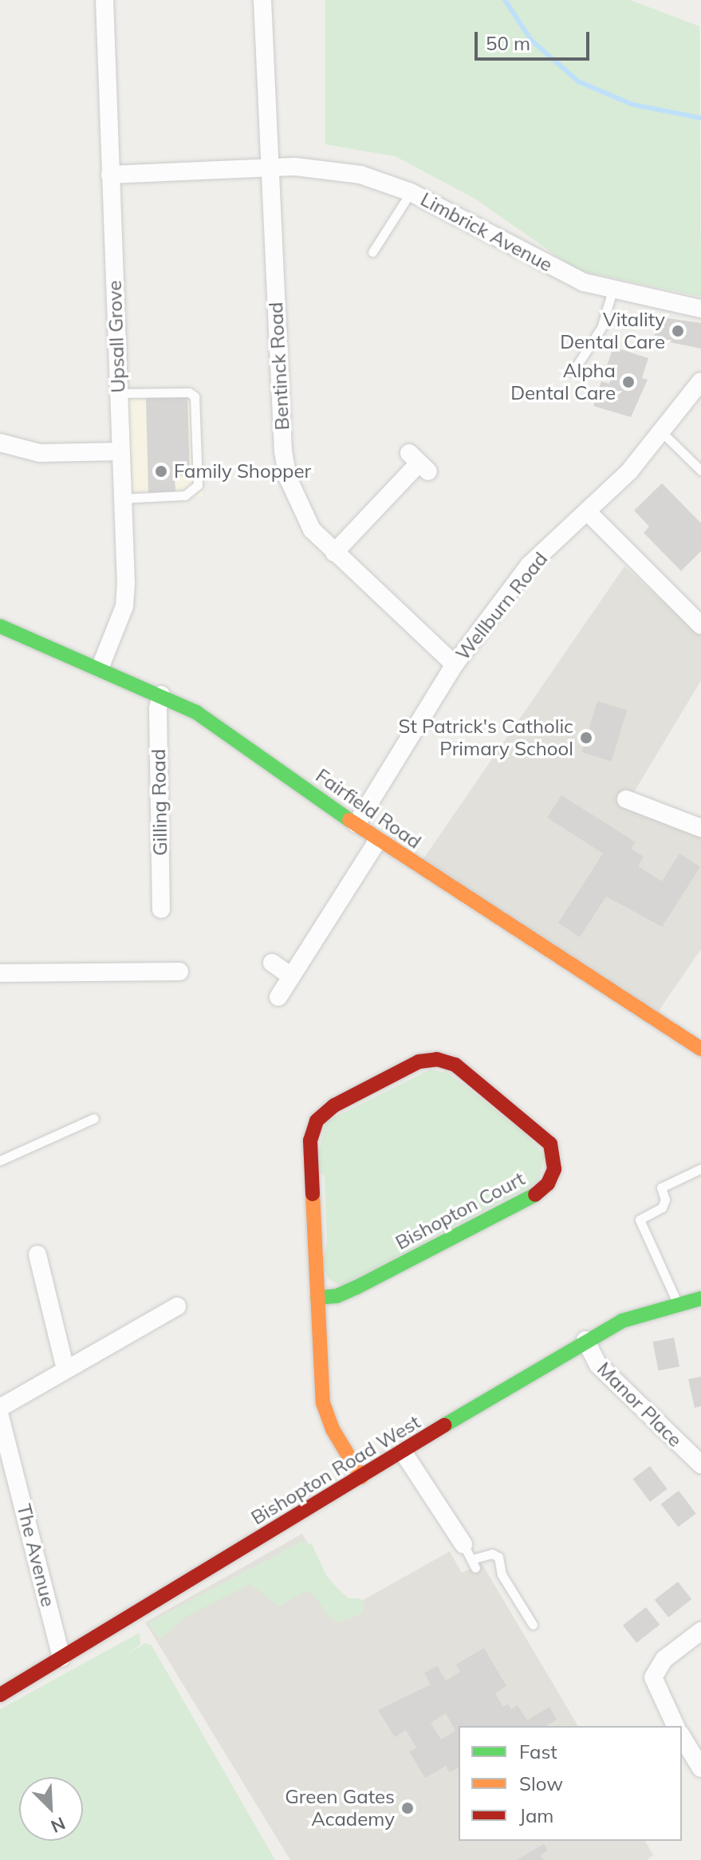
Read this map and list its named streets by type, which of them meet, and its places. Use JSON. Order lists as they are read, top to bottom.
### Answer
{
  "streets": {
    "street": [
      "Limbrick Avenue",
      "Upsall Grove",
      "Bentinck Road",
      "Wellburn Road",
      "Gilling Road",
      "Fairfield Road",
      "Bishopton Court",
      "Manor Place",
      "Bishopton Road West",
      "The Avenue"
    ]
  },
  "crossings": [
    ["Limbrick Avenue", "Upsall Grove"],
    ["Limbrick Avenue", "Bentinck Road"],
    ["Upsall Grove", "Fairfield Road"],
    ["Bentinck Road", "Wellburn Road"],
    ["Wellburn Road", "Fairfield Road"],
    ["Gilling Road", "Fairfield Road"],
    ["Bishopton Court", "Bishopton Road West"],
    ["Manor Place", "Bishopton Road West"],
    ["Bishopton Road West", "The Avenue"]
  ],
  "places": [
    "Vitality Dental Care",
    "Alpha Dental Care",
    "Family Shopper",
    "St Patrick's Catholic Primary School",
    "Green Gates Academy"
  ],
  "legend": ["Fast", "Slow", "Jam"],
  "scale_bar": "50 m",
  "north": "bottom right"
}
